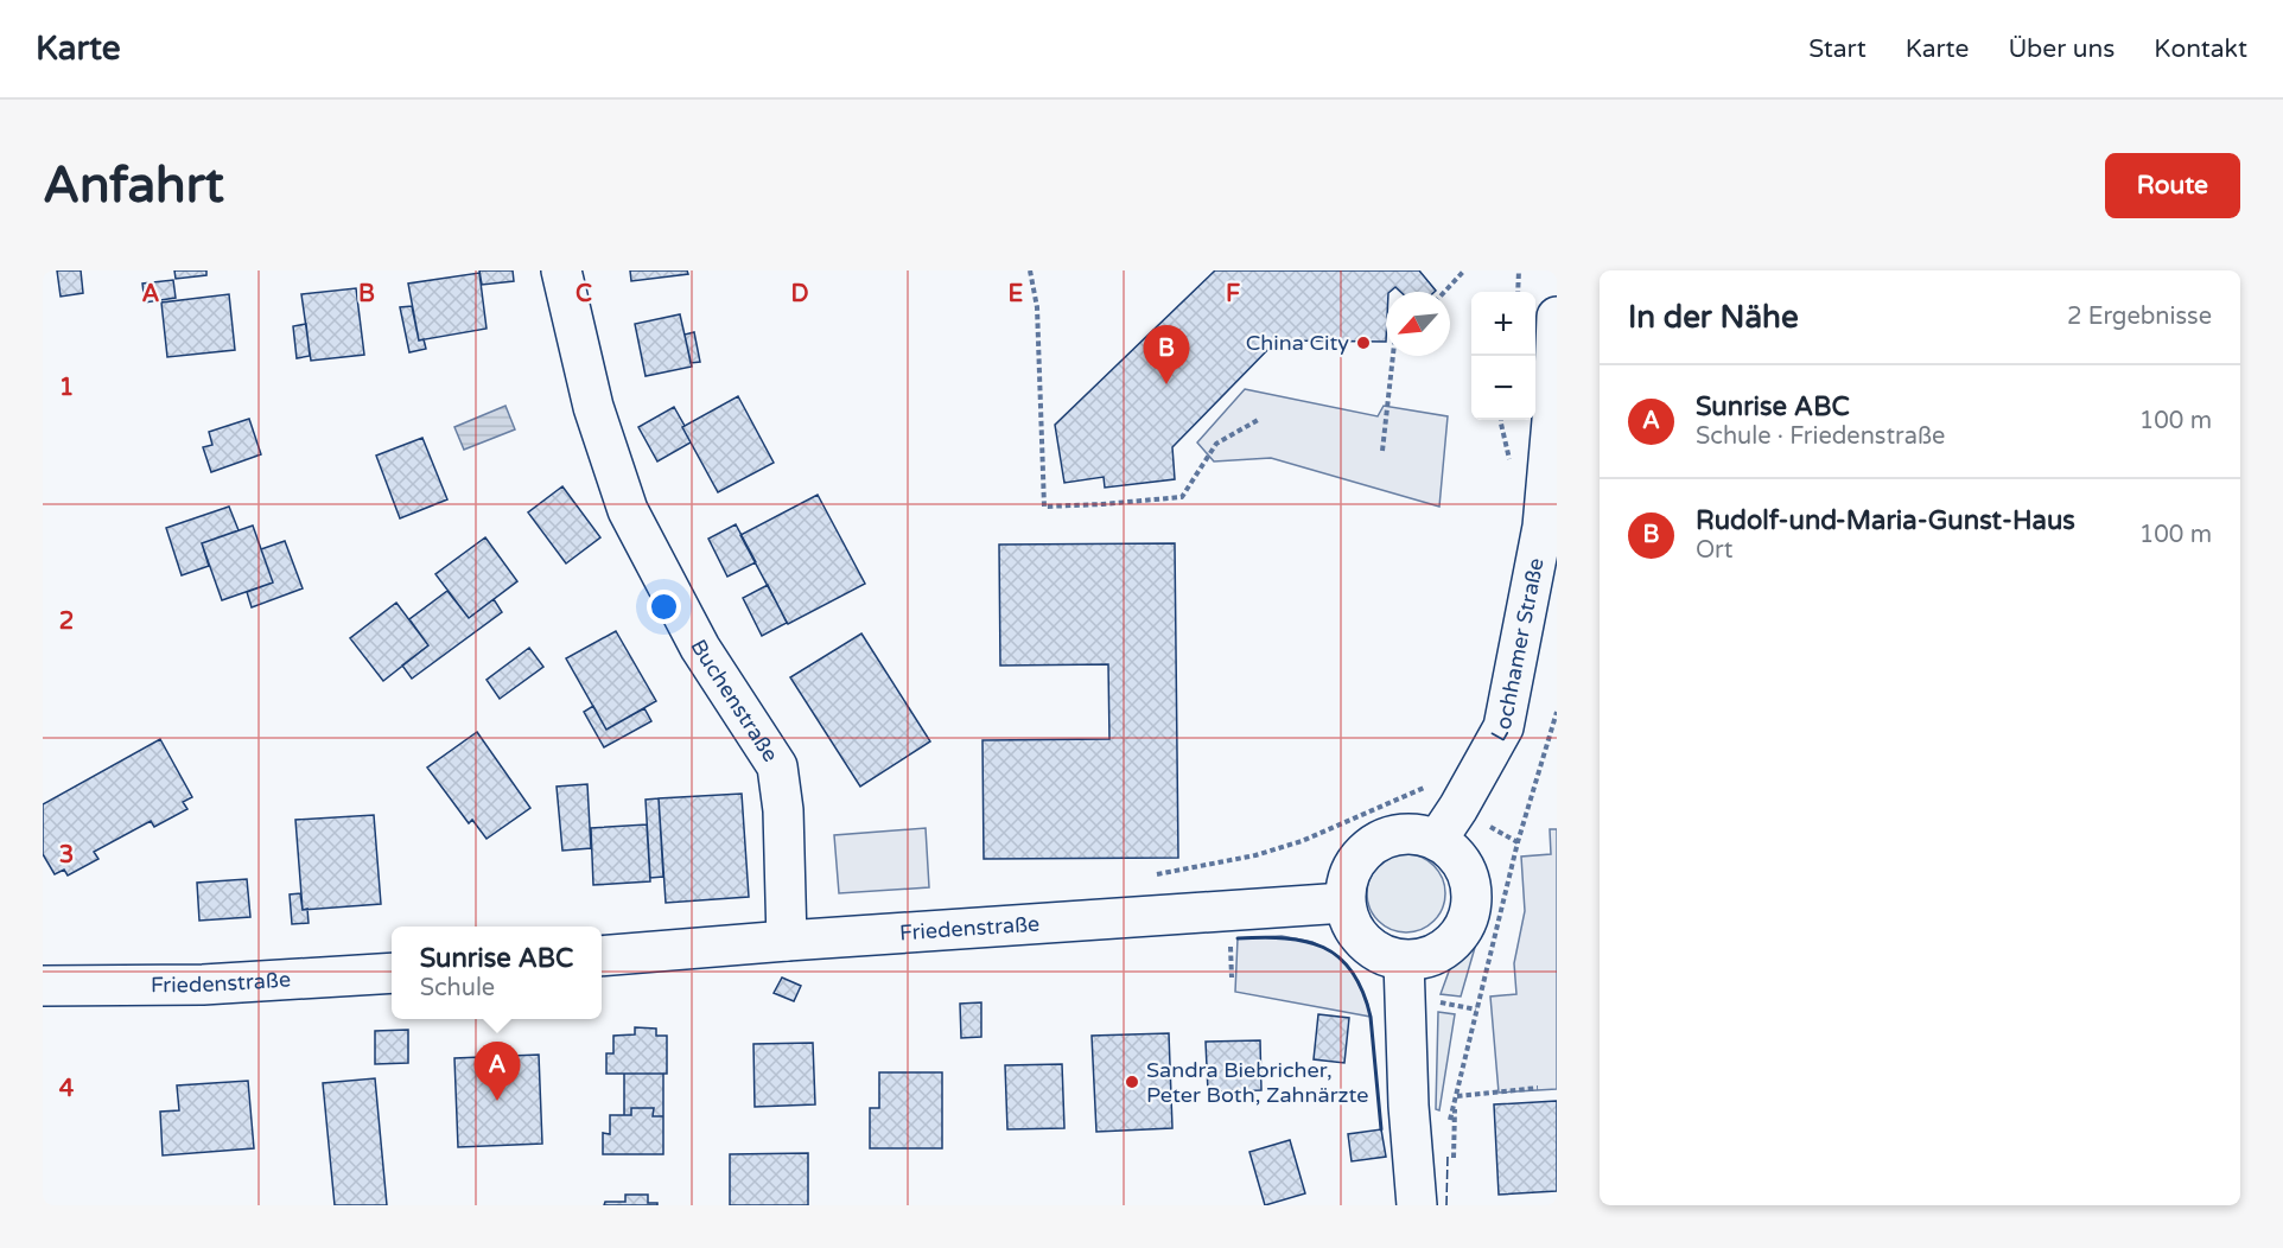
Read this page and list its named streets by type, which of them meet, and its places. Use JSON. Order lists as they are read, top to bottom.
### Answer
{
  "streets": {
    "street": ["Lochhamer Straße", "Buchenstraße", "Friedenstraße"]
  },
  "crossings": [
    ["Lochhamer Straße", "Friedenstraße"],
    ["Buchenstraße", "Friedenstraße"]
  ],
  "places": ["China City", "Sandra Biebricher, Peter Both, Zahnärzte"],
  "north": "bottom left",
  "page": {
    "header": "Karte",
    "nav": [
      "Start",
      "Karte",
      "Über uns",
      "Kontakt"
    ],
    "buttons": "Route",
    "title": "Anfahrt",
    "heading": ["In der Nähe", "2 Ergebnisse"],
    "map_buttons": ["+", "−"],
    "pins": ["B", "A"],
    "list": [
      {
        "mark": "A",
        "name": "Sunrise ABC",
        "note": "Schule · Friedenstraße",
        "value": "100 m"
      },
      {
        "mark": "B",
        "name": "Rudolf-und-Maria-Gunst-Haus",
        "note": "Ort",
        "value": "100 m"
      }
    ],
    "popup": ["Sunrise ABC", "Schule"]
  },
  "grid": {
    "columns": [
      "A",
      "B",
      "C",
      "D",
      "E",
      "F"
    ],
    "rows": [
      "1",
      "2",
      "3",
      "4"
    ]
  }
}
